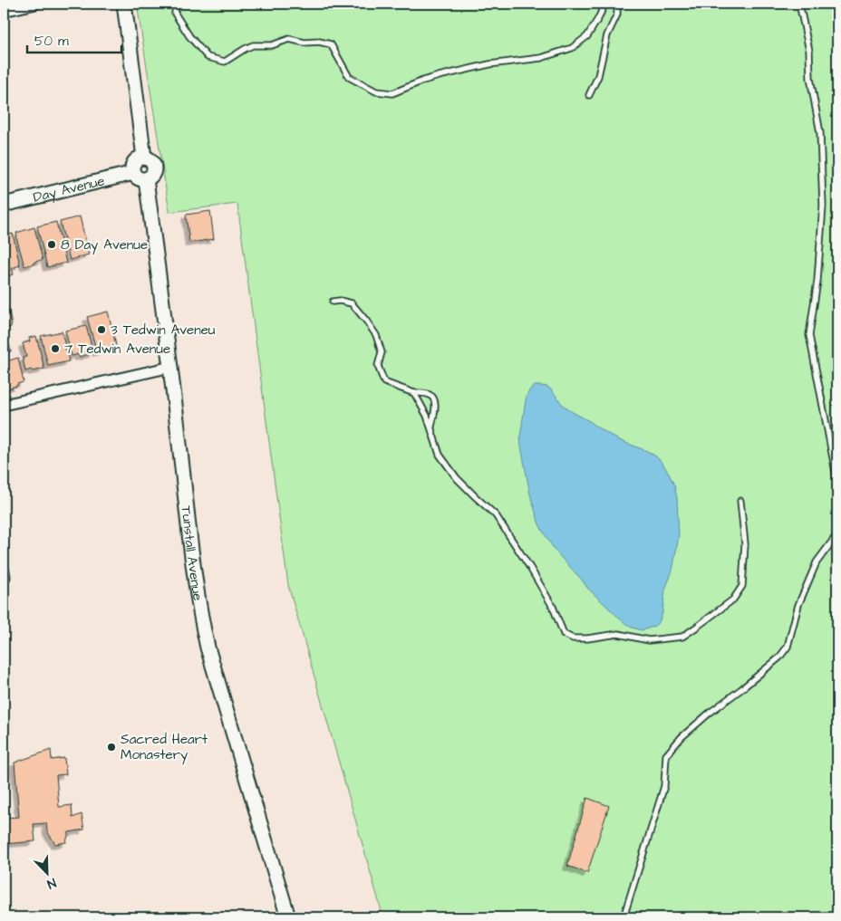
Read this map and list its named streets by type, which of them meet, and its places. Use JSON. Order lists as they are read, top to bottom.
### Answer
{
  "streets": {
    "street": ["Day Avenue", "Tunstall Avenue"]
  },
  "crossings": [
    ["Day Avenue", "Tunstall Avenue"]
  ],
  "places": [
    "8 Day Avenue",
    "3 Tedwin Aveneu",
    "7 Tedwin Avenue",
    "Sacred Heart Monastery"
  ],
  "scale_bar": "50 m",
  "north": "bottom right"
}
